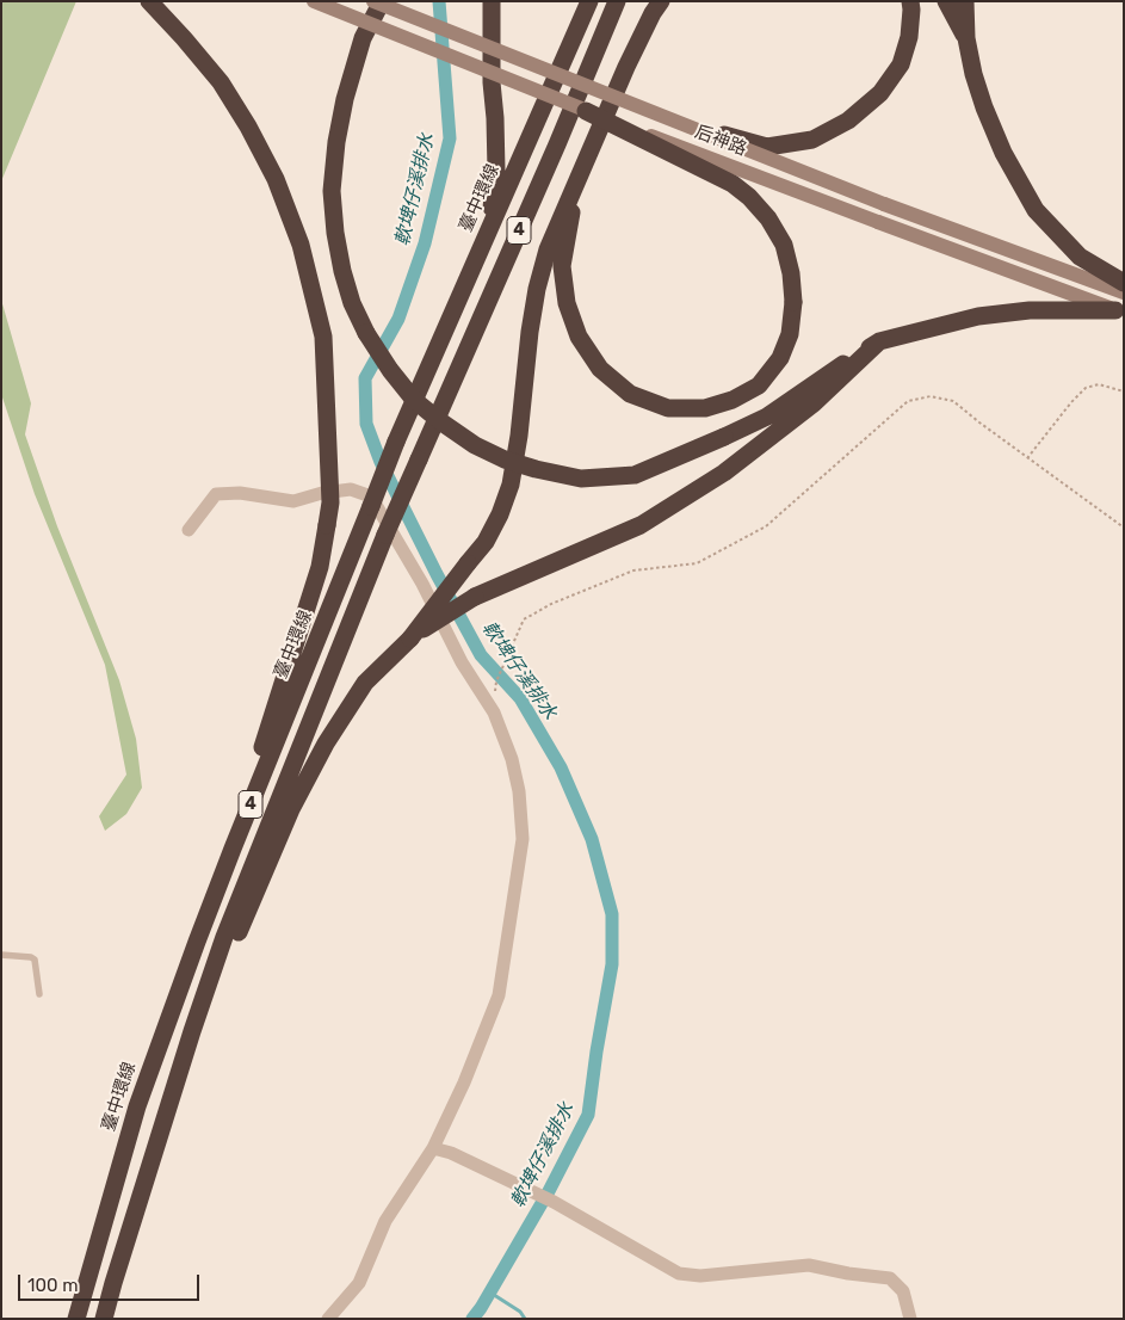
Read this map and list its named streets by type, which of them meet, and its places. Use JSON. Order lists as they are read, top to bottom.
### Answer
{
  "streets": {
    "highway": ["臺中環線", "4"],
    "street": ["后神路"]
  },
  "water": ["軟埤仔溪排水"],
  "scale_bar": "100 m"
}
